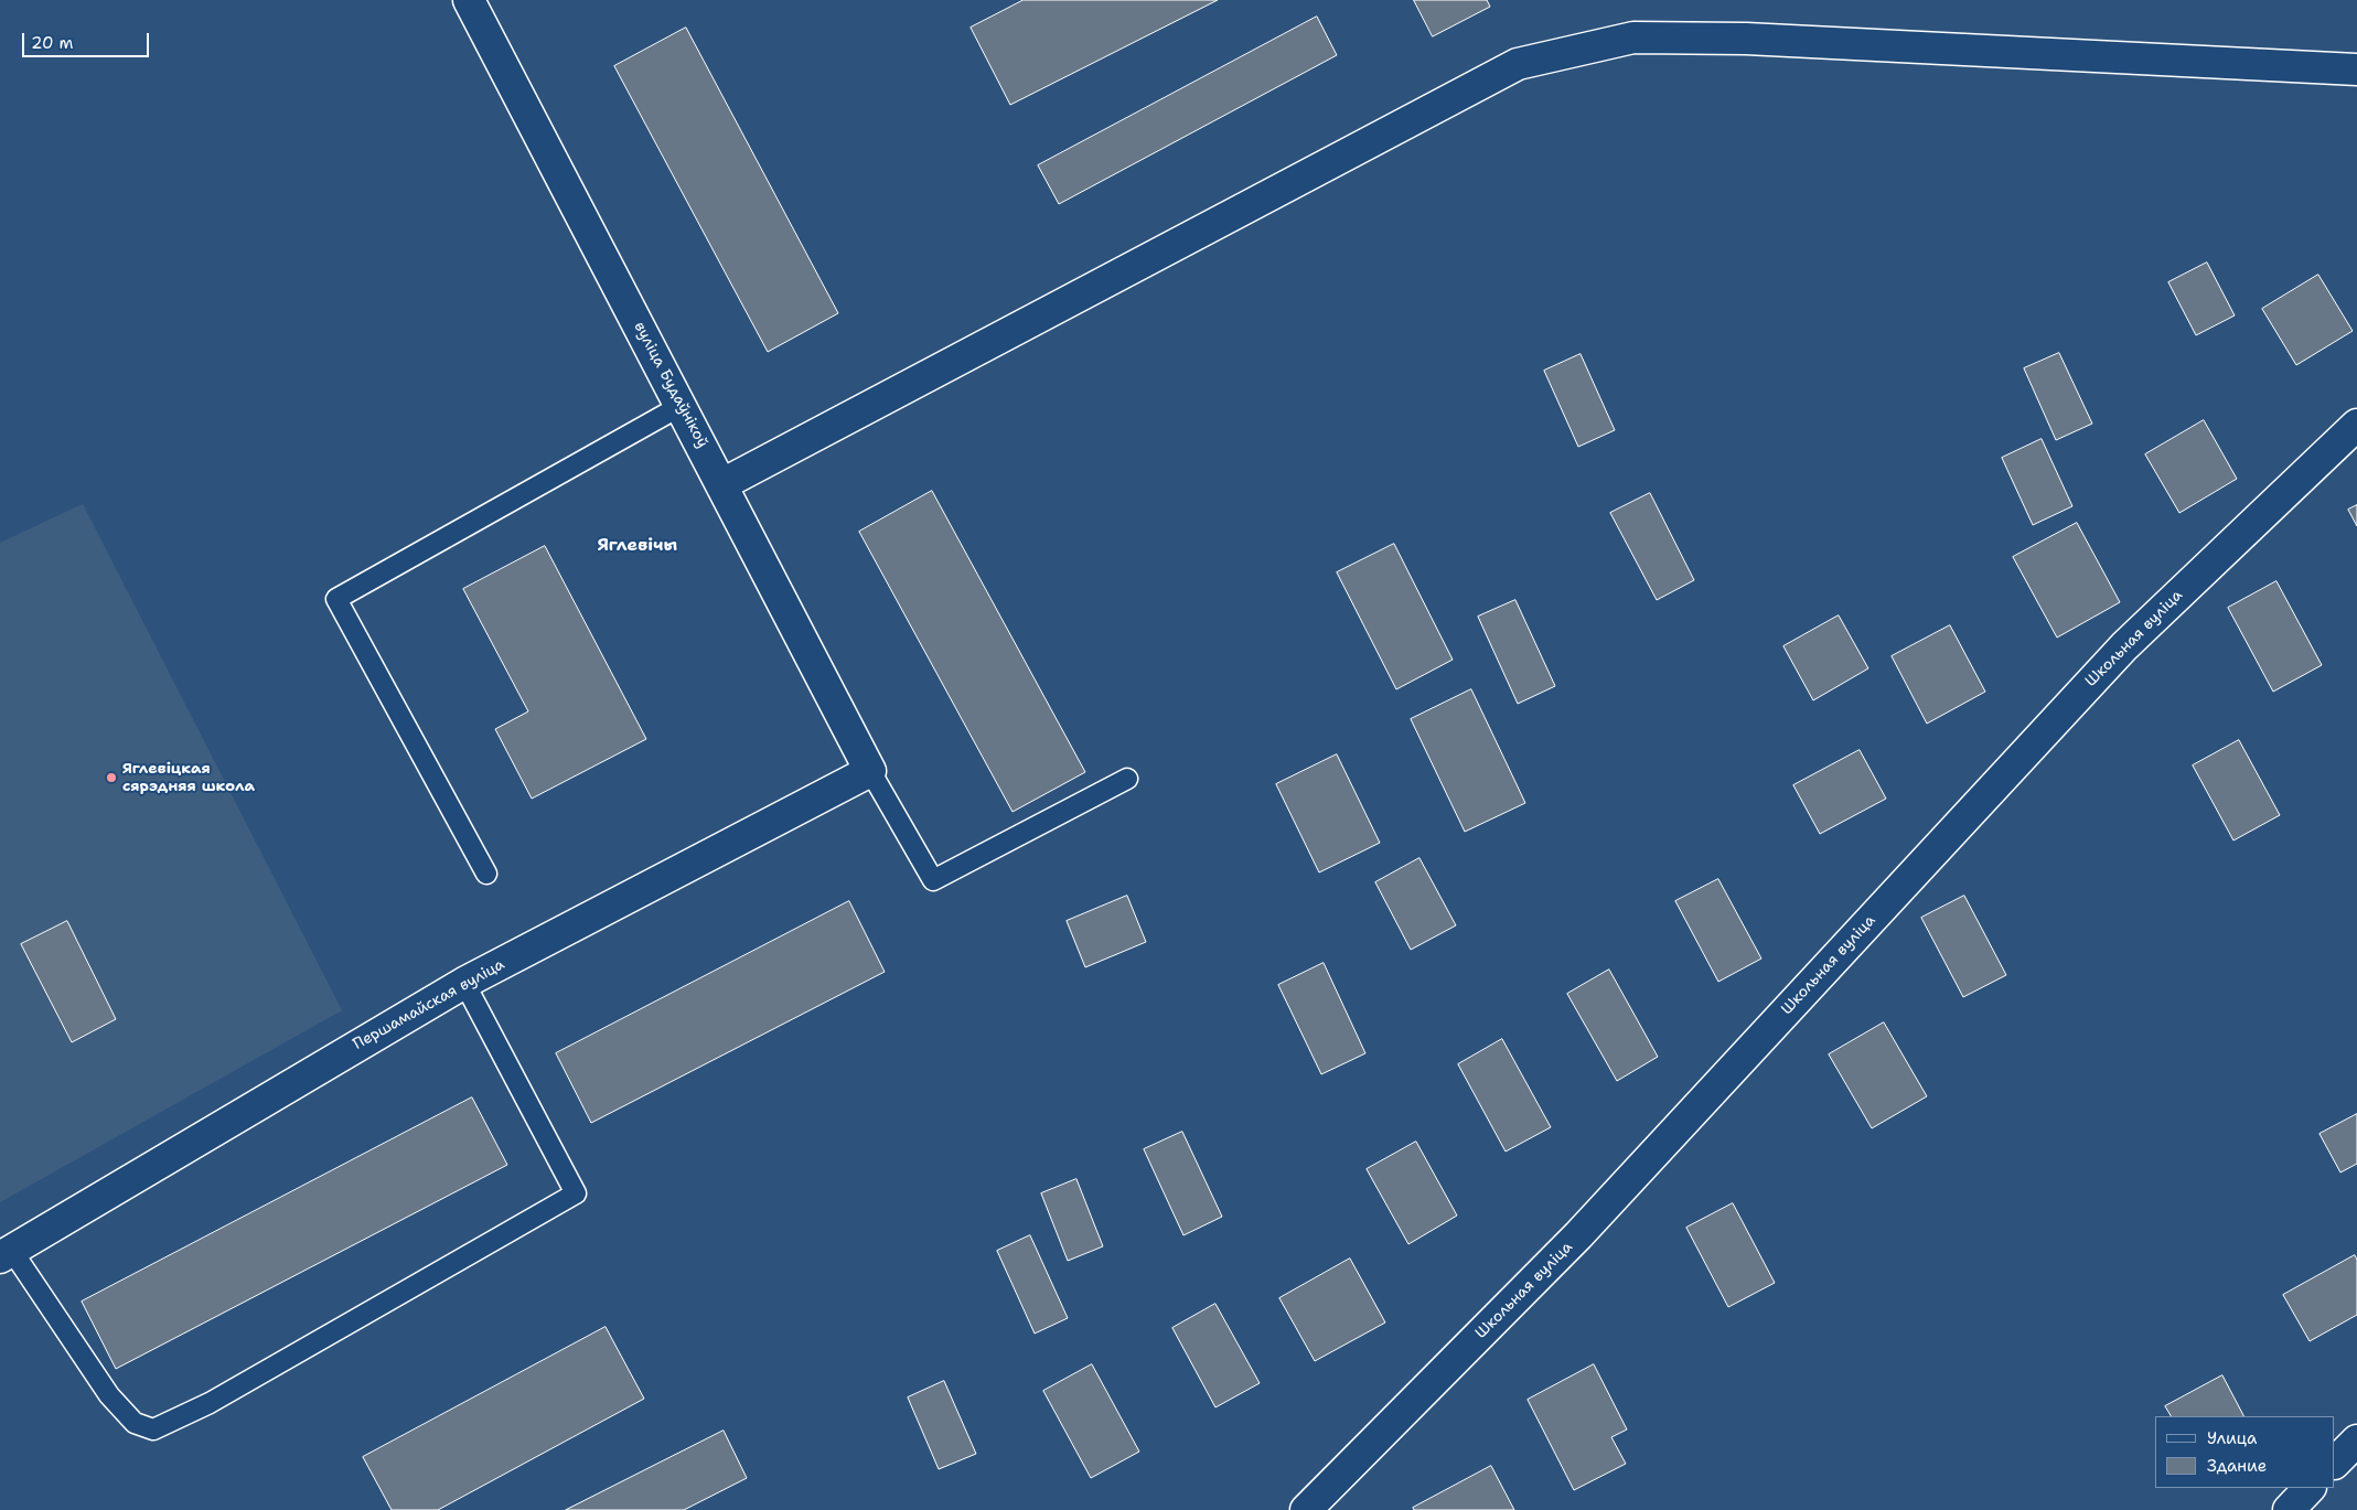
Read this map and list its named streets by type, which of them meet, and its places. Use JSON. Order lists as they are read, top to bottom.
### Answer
{
  "streets": {
    "street": ["вуліца Будаўнікоў", "Школьная вуліца", "Першамайская вуліца"]
  },
  "crossings": [
    ["вуліца Будаўнікоў", "Першамайская вуліца"]
  ],
  "districts": ["Яглевічы"],
  "places": ["Яглевіцкая сярэдняя школа"],
  "legend": ["Улица", "Здание"],
  "scale_bar": "20 m"
}
